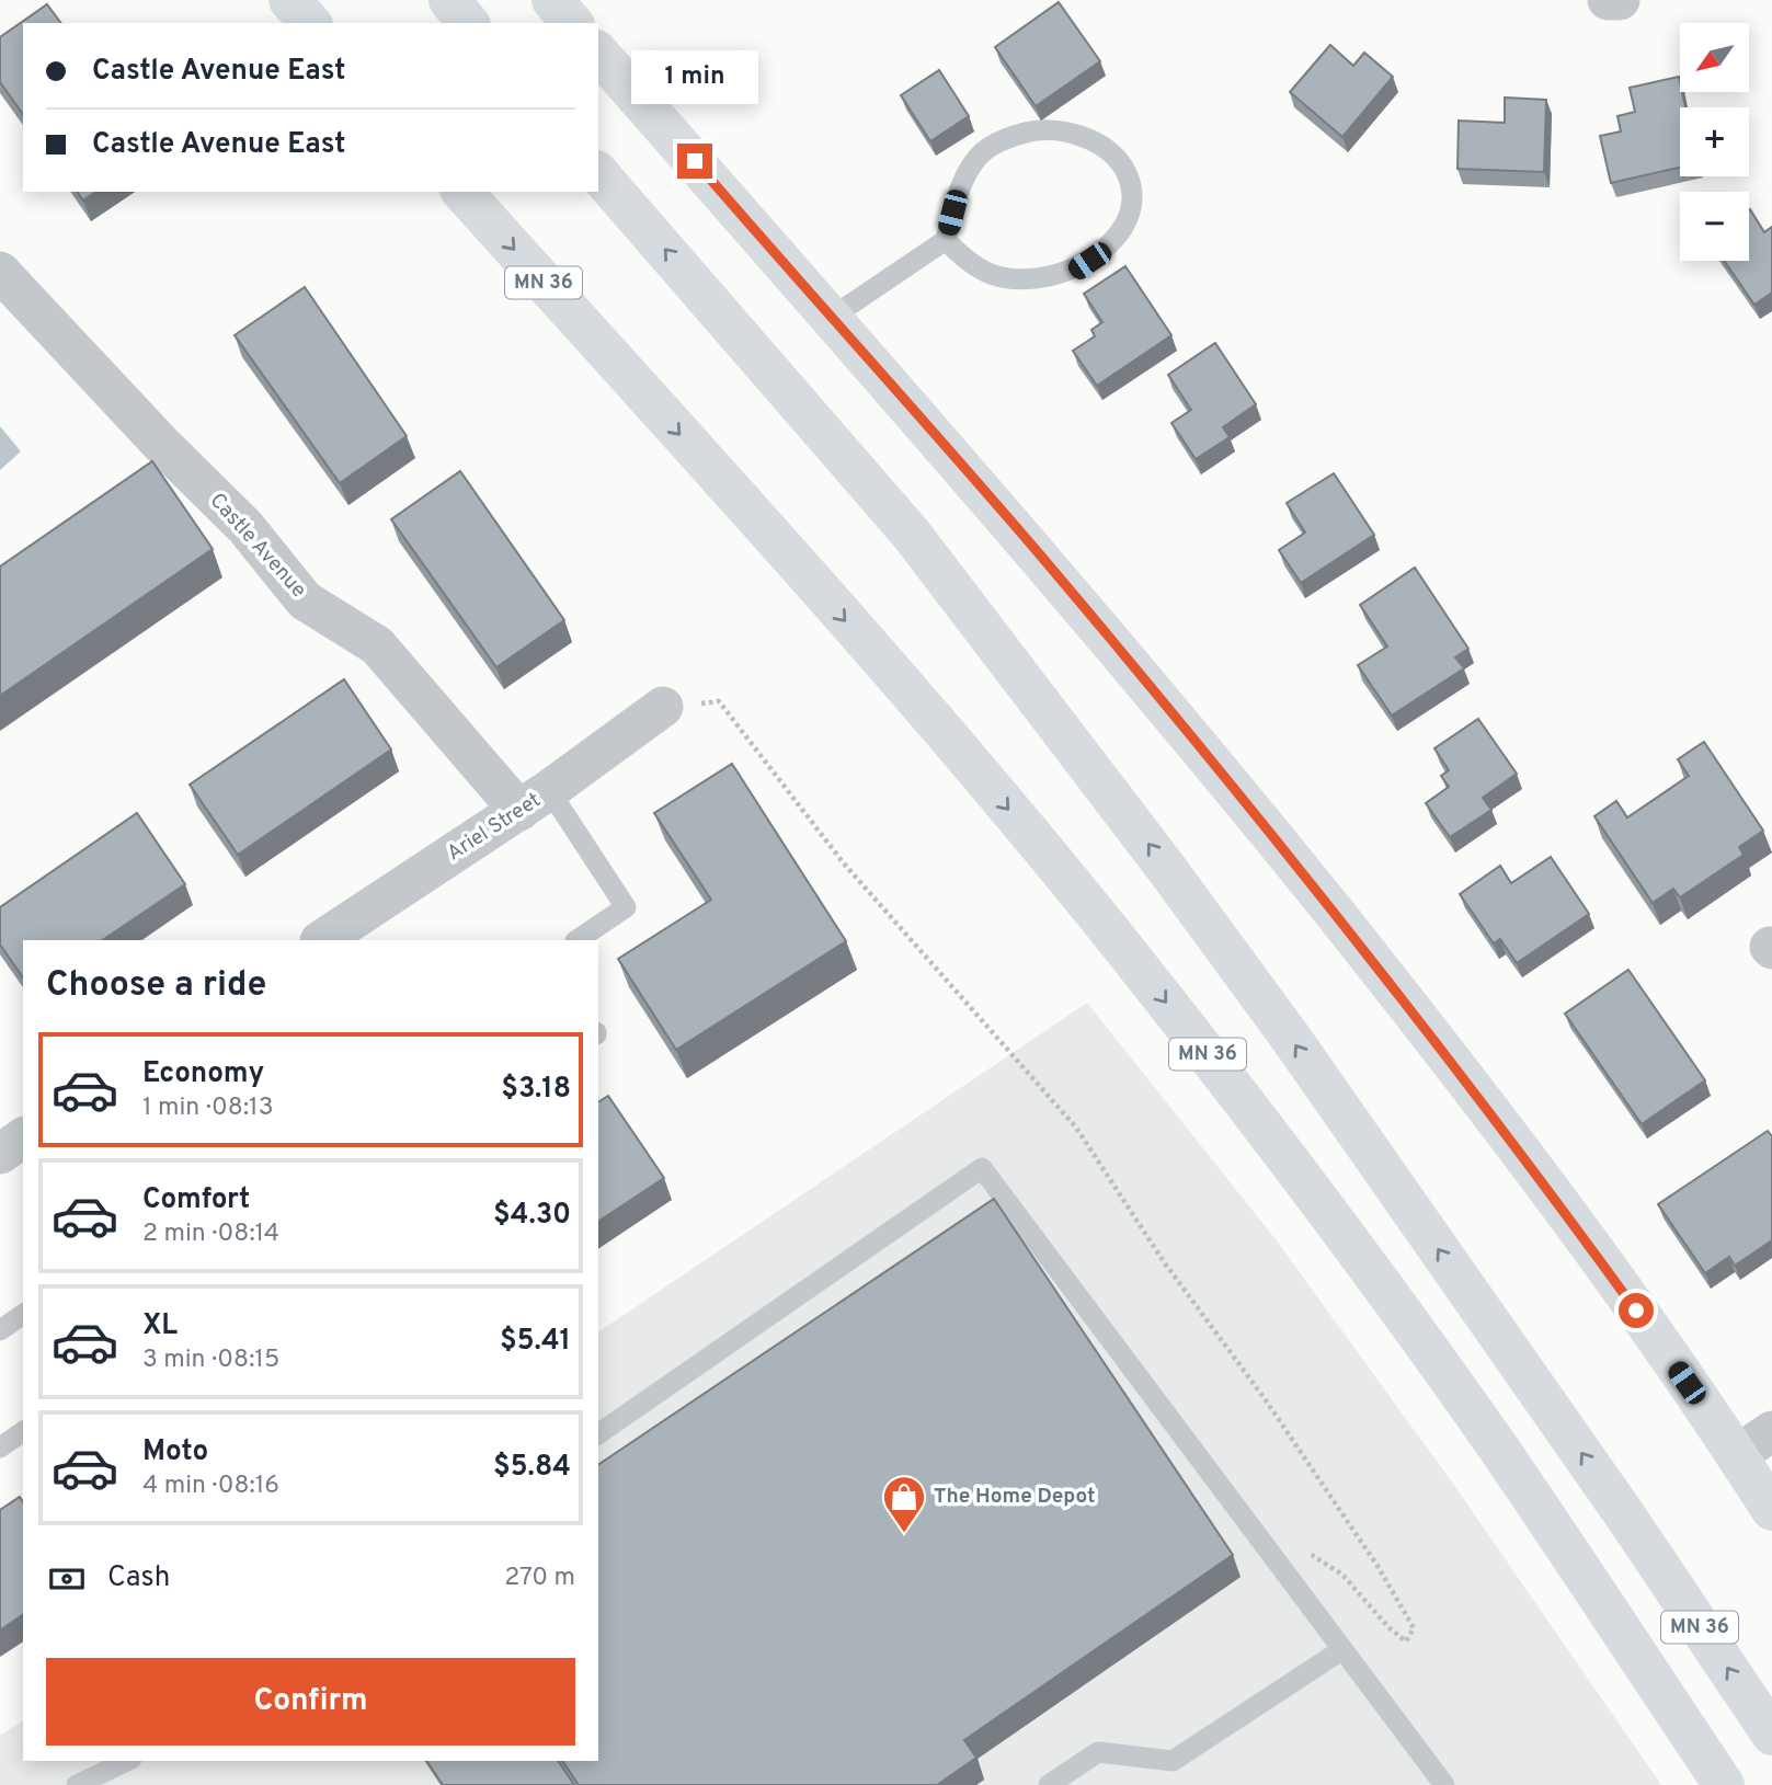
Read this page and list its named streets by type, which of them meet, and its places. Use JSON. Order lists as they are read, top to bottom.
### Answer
{
  "streets": {
    "main road": ["MN 36"],
    "street": ["Castle Avenue", "Ariel Street"]
  },
  "crossings": [
    ["Castle Avenue", "Ariel Street"]
  ],
  "places": {
    "shop": ["The Home Depot"]
  },
  "north": "bottom left",
  "page": {
    "map_buttons": ["+", "−"],
    "banner": ["Castle Avenue East", "Castle Avenue East"],
    "bubble": "1 min",
    "heading": "Choose a ride",
    "list": [
      {
        "name": "Economy",
        "note": "1 min · 08:13",
        "value": "$3.18"
      },
      {
        "name": "Comfort",
        "note": "2 min · 08:14",
        "value": "$4.30"
      },
      {
        "name": "XL",
        "note": "3 min · 08:15",
        "value": "$5.41"
      },
      {
        "name": "Moto",
        "note": "4 min · 08:16",
        "value": "$5.84"
      }
    ],
    "pay": ["Cash", "270 m"],
    "buttons": "Confirm"
  }
}
